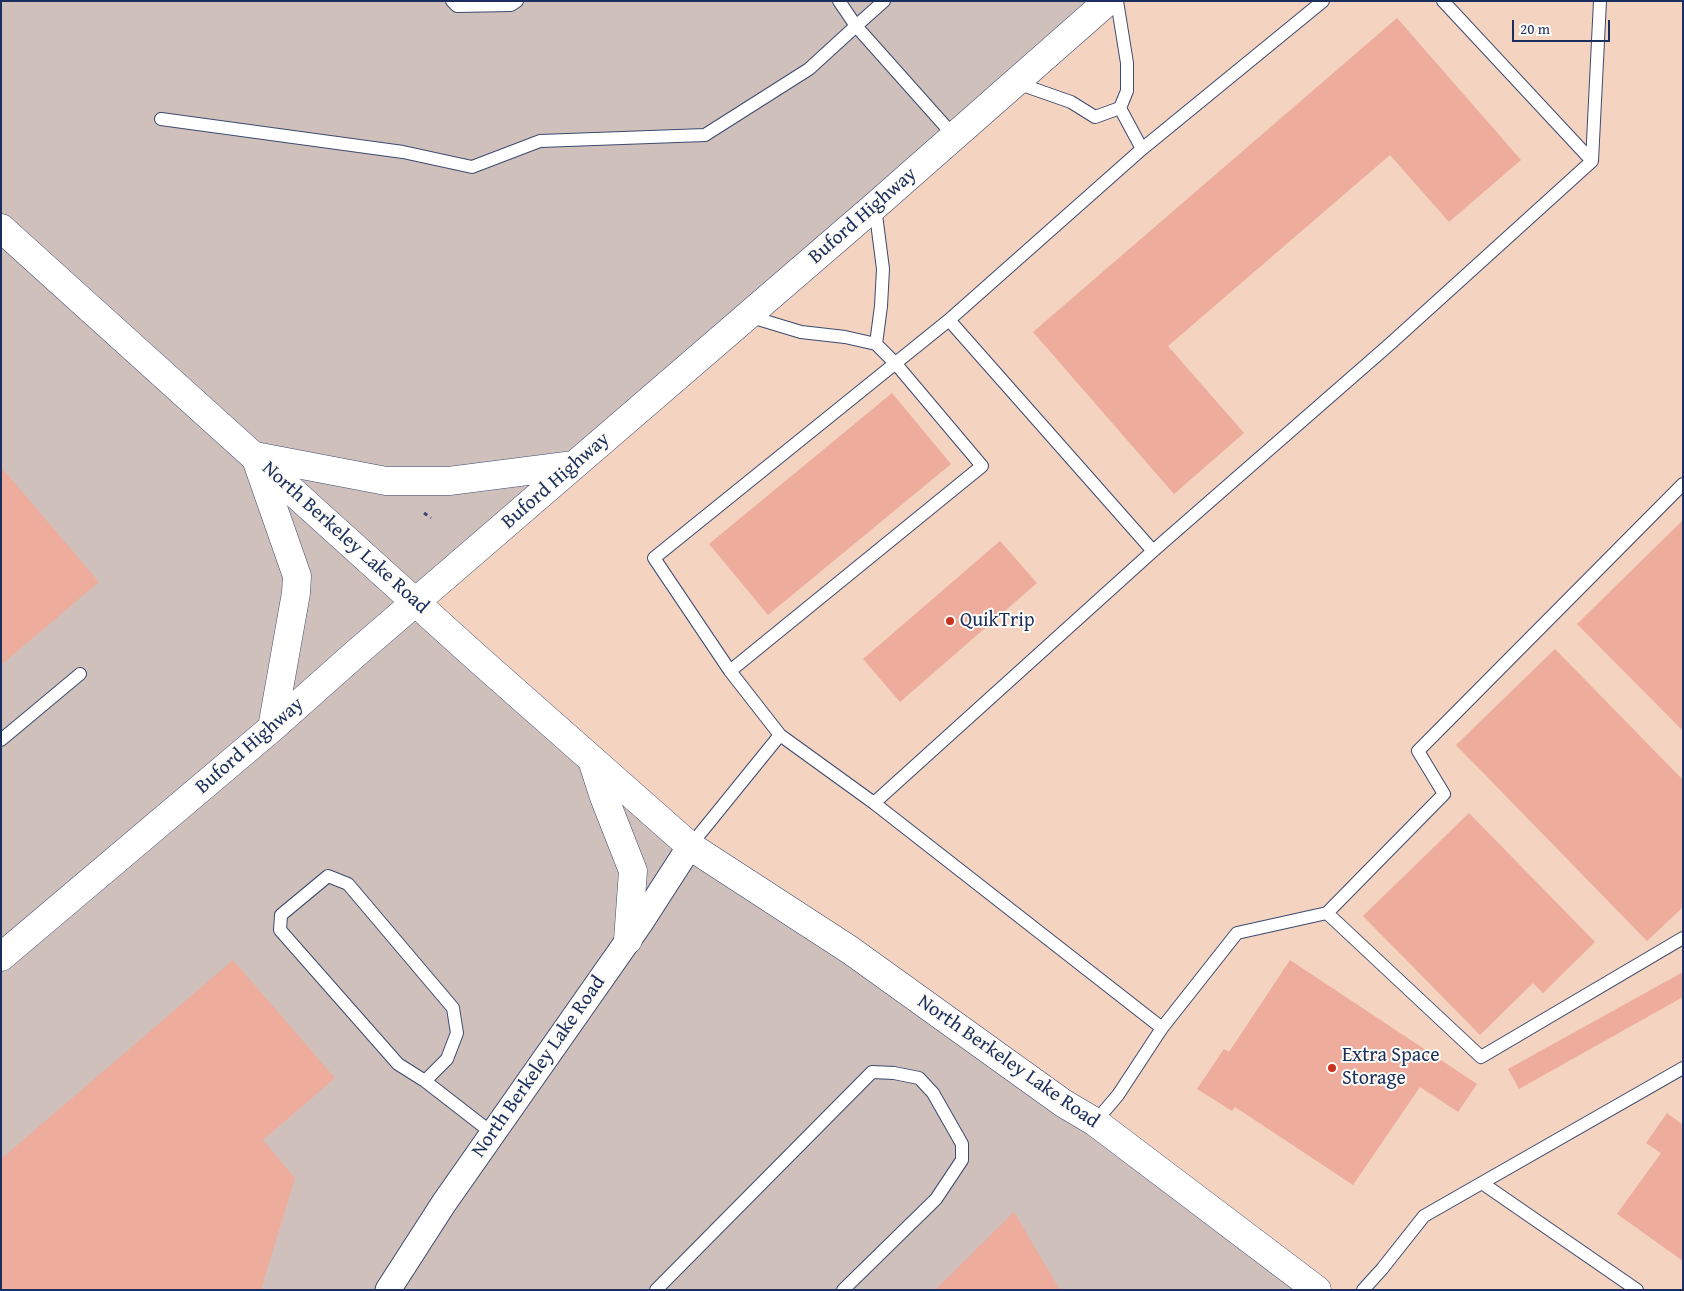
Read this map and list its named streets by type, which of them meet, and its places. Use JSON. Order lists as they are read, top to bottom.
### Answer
{
  "streets": {
    "main road": ["Buford Highway", "North Berkeley Lake Road"]
  },
  "crossings": [
    ["Buford Highway", "North Berkeley Lake Road"]
  ],
  "places": ["QuikTrip", "Extra Space Storage"],
  "scale_bar": "20 m"
}
